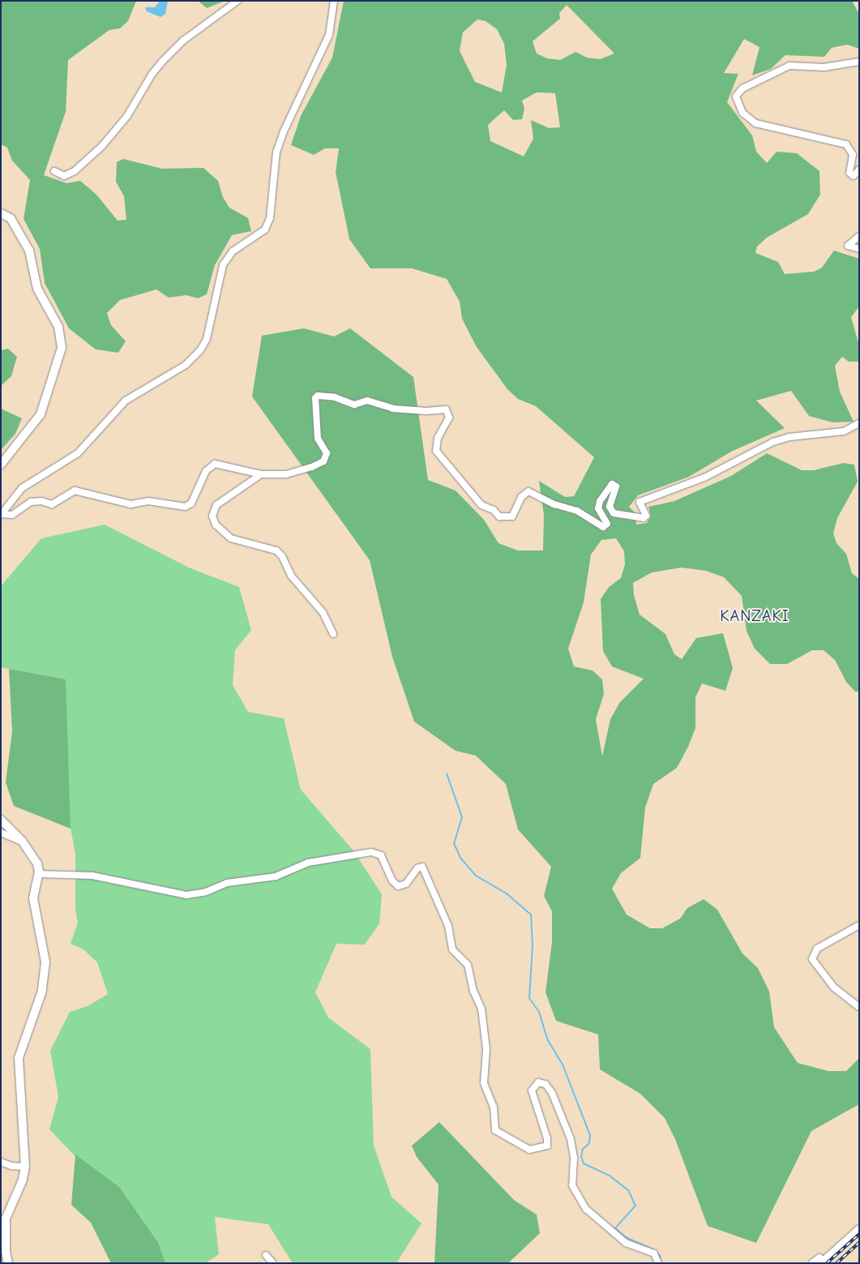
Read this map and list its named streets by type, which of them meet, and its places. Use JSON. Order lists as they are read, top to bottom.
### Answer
{
  "districts": ["KANZAKI"]
}
